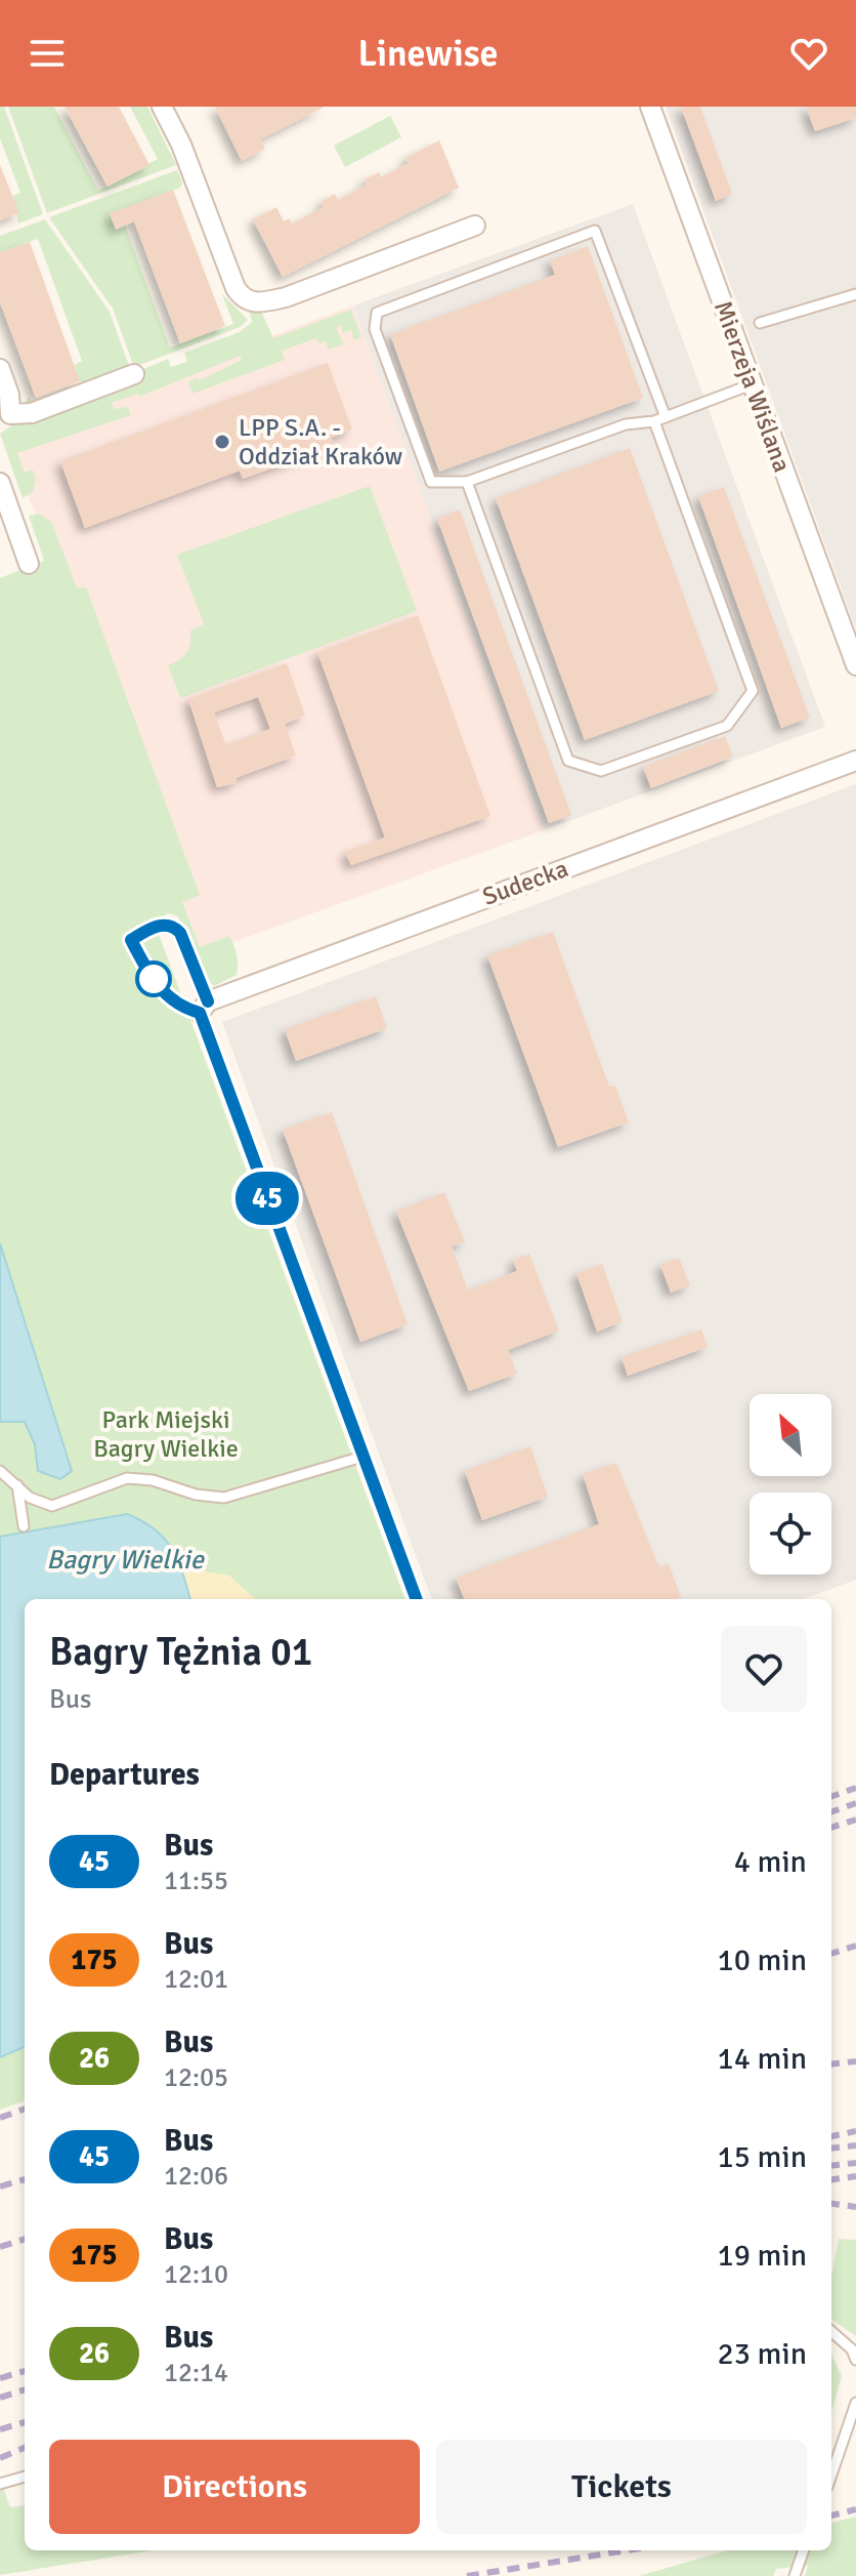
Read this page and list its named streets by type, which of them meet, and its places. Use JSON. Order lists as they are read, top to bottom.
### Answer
{
  "streets": {
    "street": ["Mierzeja Wiślana", "Sudecka"]
  },
  "water": ["Bagry Wielkie"],
  "parks": ["Park Miejski Bagry Wielkie"],
  "places": ["LPP S.A. - Oddział Kraków"],
  "lines": ["bus line 45"],
  "north": "top left",
  "page": {
    "header": "Linewise",
    "on_map": "45",
    "heading": [
      ["Bagry Tężnia 01", "Bus"],
      "Departures"
    ],
    "list": [
      {
        "mark": "45",
        "name": "Bus",
        "note": "11:55",
        "value": "4 min"
      },
      {
        "mark": "175",
        "name": "Bus",
        "note": "12:01",
        "value": "10 min"
      },
      {
        "mark": "26",
        "name": "Bus",
        "note": "12:05",
        "value": "14 min"
      },
      {
        "mark": "45",
        "name": "Bus",
        "note": "12:06",
        "value": "15 min"
      },
      {
        "mark": "175",
        "name": "Bus",
        "note": "12:10",
        "value": "19 min"
      },
      {
        "mark": "26",
        "name": "Bus",
        "note": "12:14",
        "value": "23 min"
      }
    ],
    "buttons": ["Directions", "Tickets"]
  }
}
